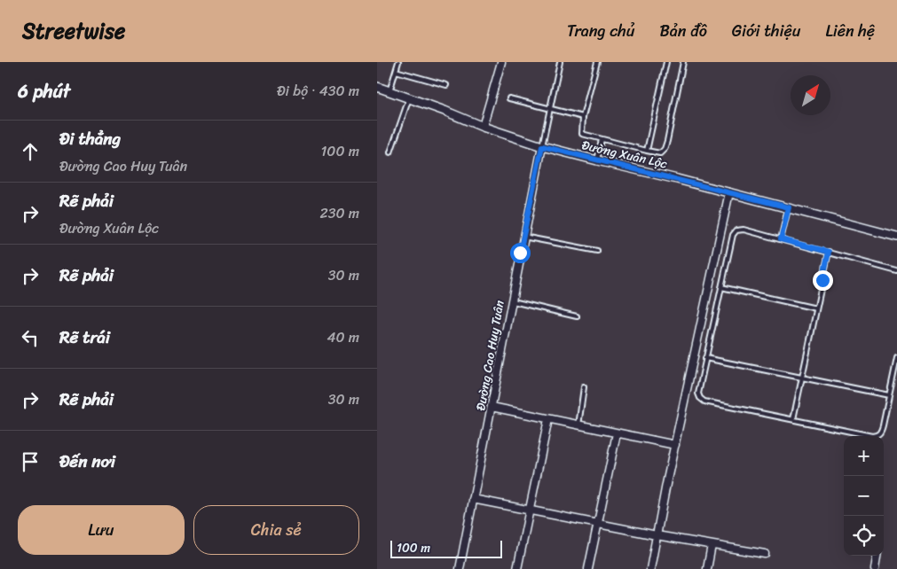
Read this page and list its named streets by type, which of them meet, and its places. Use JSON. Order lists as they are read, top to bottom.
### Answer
{
  "streets": {
    "street": ["Đường Xuân Lộc", "Đường Cao Huy Tuân"]
  },
  "crossings": [
    ["Đường Xuân Lộc", "Đường Cao Huy Tuân"]
  ],
  "scale_bar": "100 m",
  "north": "top right",
  "page": {
    "header": "Streetwise",
    "nav": [
      "Trang chủ",
      "Bản đồ",
      "Giới thiệu",
      "Liên hệ"
    ],
    "heading": ["6 phút", "Đi bộ · 430 m"],
    "list": [
      ["Đi thẳng", "Đường Cao Huy Tuân", "100 m"],
      ["Rẽ phải", "Đường Xuân Lộc", "230 m"],
      ["Rẽ phải", "30 m"],
      ["Rẽ trái", "40 m"],
      ["Rẽ phải", "30 m"],
      "Đến nơi"
    ],
    "map_buttons": ["+", "−"],
    "buttons": ["Lưu", "Chia sẻ"],
    "scale": "100 m"
  }
}
